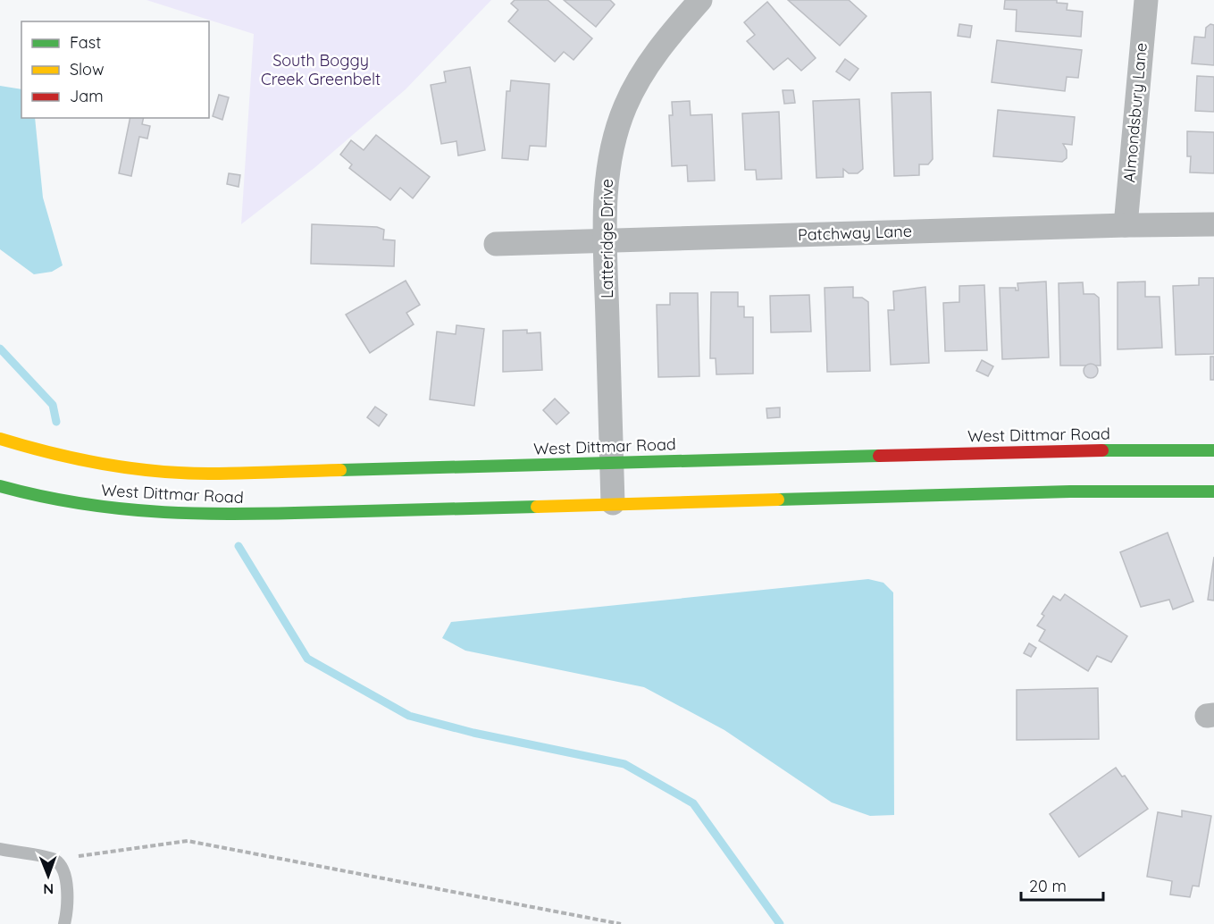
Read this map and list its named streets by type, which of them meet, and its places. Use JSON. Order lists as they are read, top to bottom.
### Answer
{
  "streets": {
    "street": [
      "Almondsbury Lane",
      "Patchway Lane",
      "Latteridge Drive",
      "West Dittmar Road"
    ]
  },
  "crossings": [
    ["Almondsbury Lane", "Patchway Lane"],
    ["Patchway Lane", "Latteridge Drive"],
    ["Latteridge Drive", "West Dittmar Road"]
  ],
  "parks": ["South Boggy Creek Greenbelt"],
  "legend": ["Fast", "Slow", "Jam"],
  "scale_bar": "20 m",
  "north": "bottom"
}
